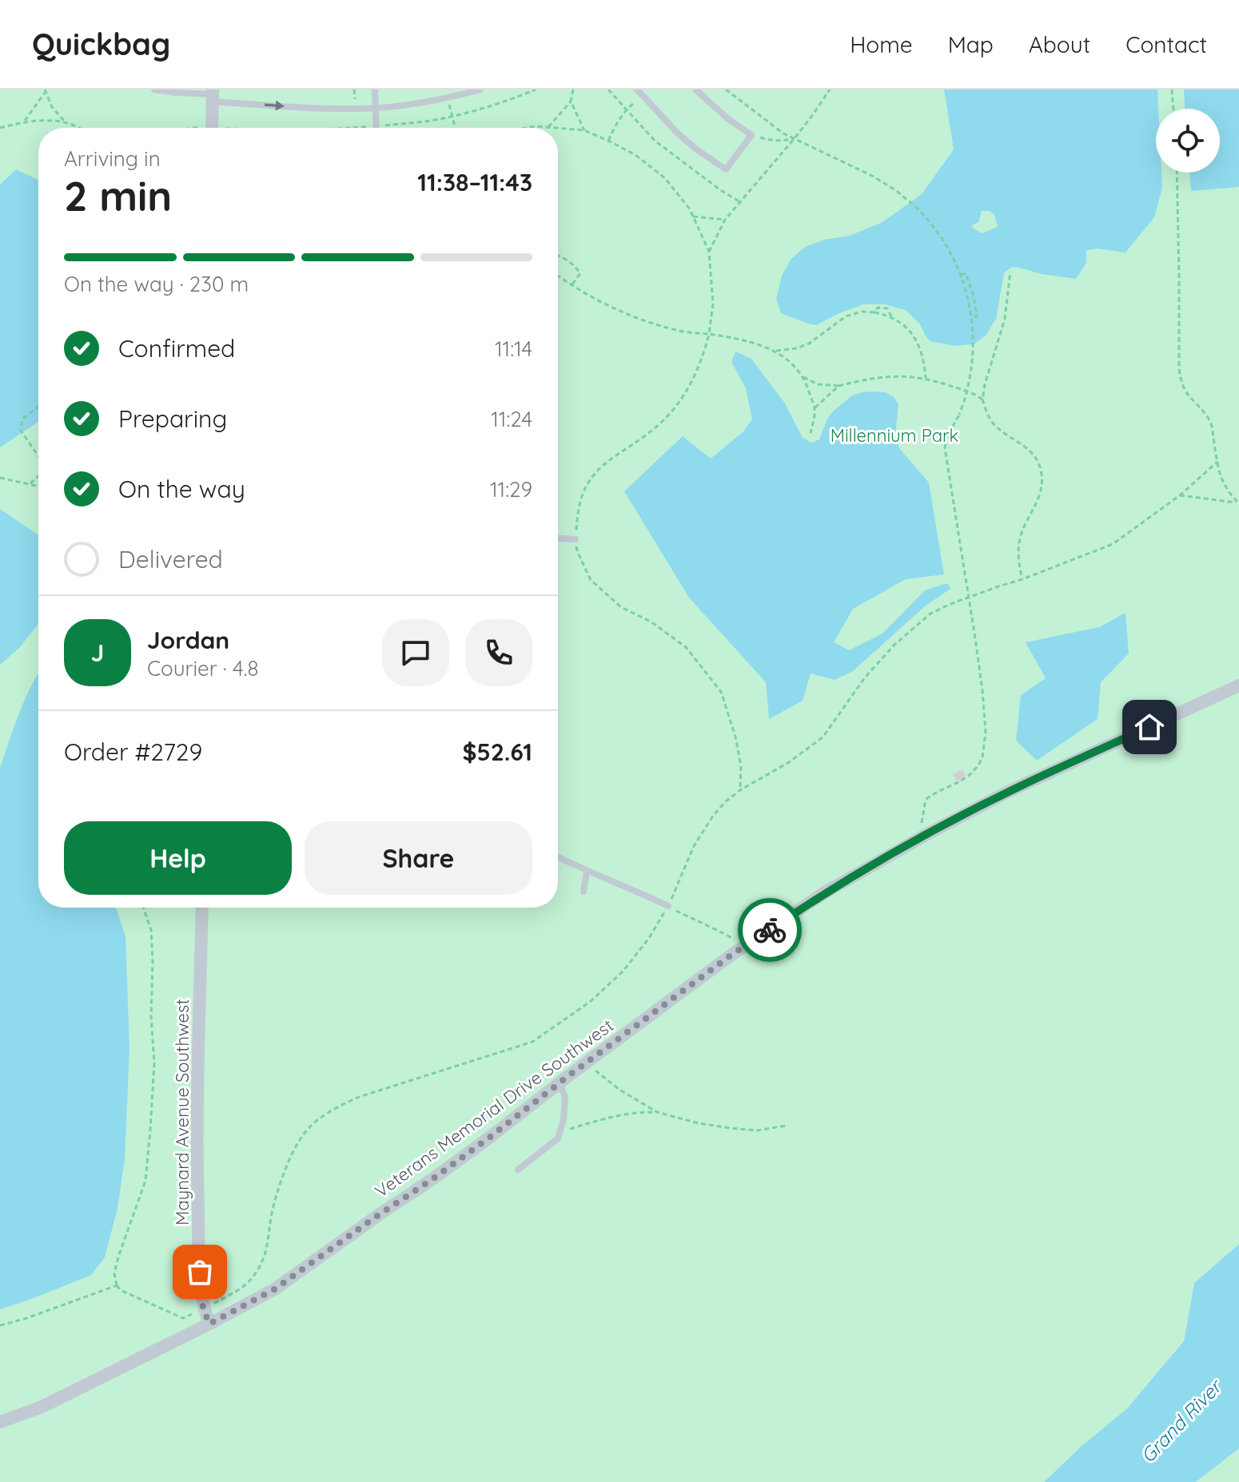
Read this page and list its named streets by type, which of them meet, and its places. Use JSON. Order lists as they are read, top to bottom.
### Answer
{
  "streets": {
    "street": ["Veterans Memorial Drive Southwest", "Maynard Avenue Southwest"]
  },
  "crossings": [
    ["Veterans Memorial Drive Southwest", "Maynard Avenue Southwest"]
  ],
  "water": ["Grand River"],
  "parks": ["Millennium Park"],
  "page": {
    "header": "Quickbag",
    "nav": [
      "Home",
      "Map",
      "About",
      "Contact"
    ],
    "heading": ["2 min", "Arriving in", "11:38–11:43"],
    "panel": [
      "Jordan",
      "Courier · 4.8",
      "Order #2729",
      "$52.61"
    ],
    "bar": "On the way · 230 m",
    "list": [
      ["Confirmed", "11:14"],
      ["Preparing", "11:24"],
      ["On the way", "11:29"],
      "Delivered"
    ],
    "round": "J",
    "buttons": ["Help", "Share"]
  }
}
